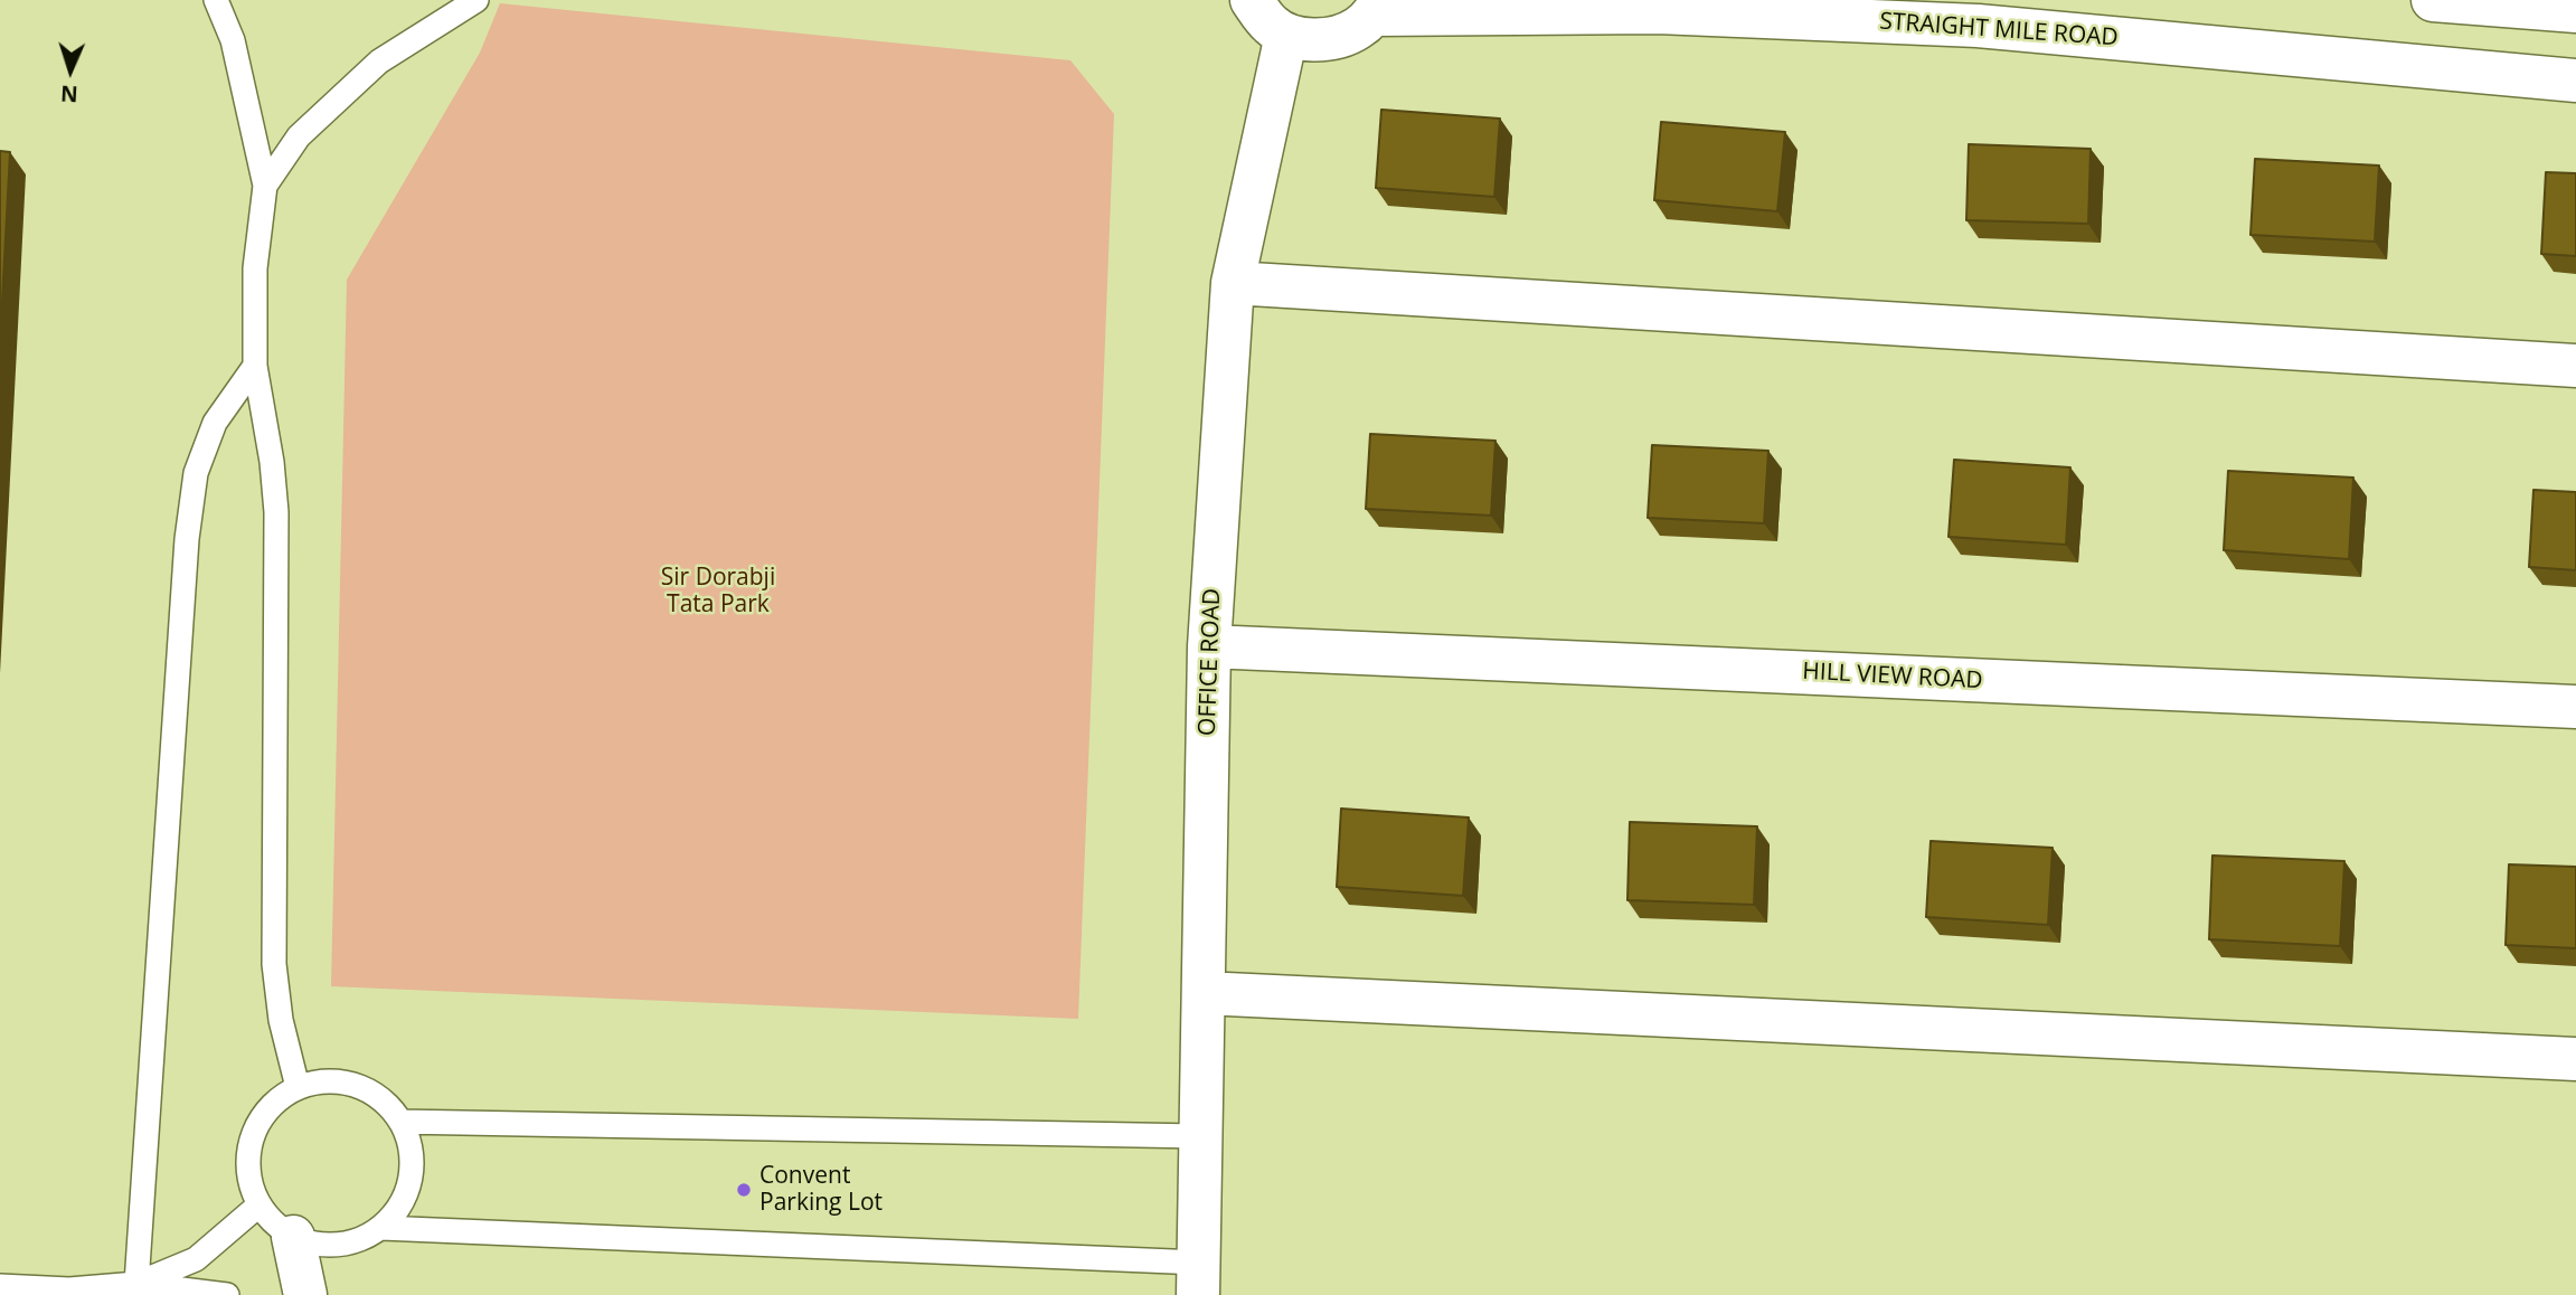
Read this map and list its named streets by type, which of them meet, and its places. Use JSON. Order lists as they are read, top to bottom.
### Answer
{
  "streets": {
    "street": ["STRAIGHT MILE ROAD", "OFFICE ROAD", "HILL VIEW ROAD"]
  },
  "crossings": [
    ["STRAIGHT MILE ROAD", "OFFICE ROAD"],
    ["OFFICE ROAD", "HILL VIEW ROAD"]
  ],
  "parks": ["Sir Dorabji Tata Park"],
  "places": ["Convent Parking Lot"],
  "north": "bottom"
}
